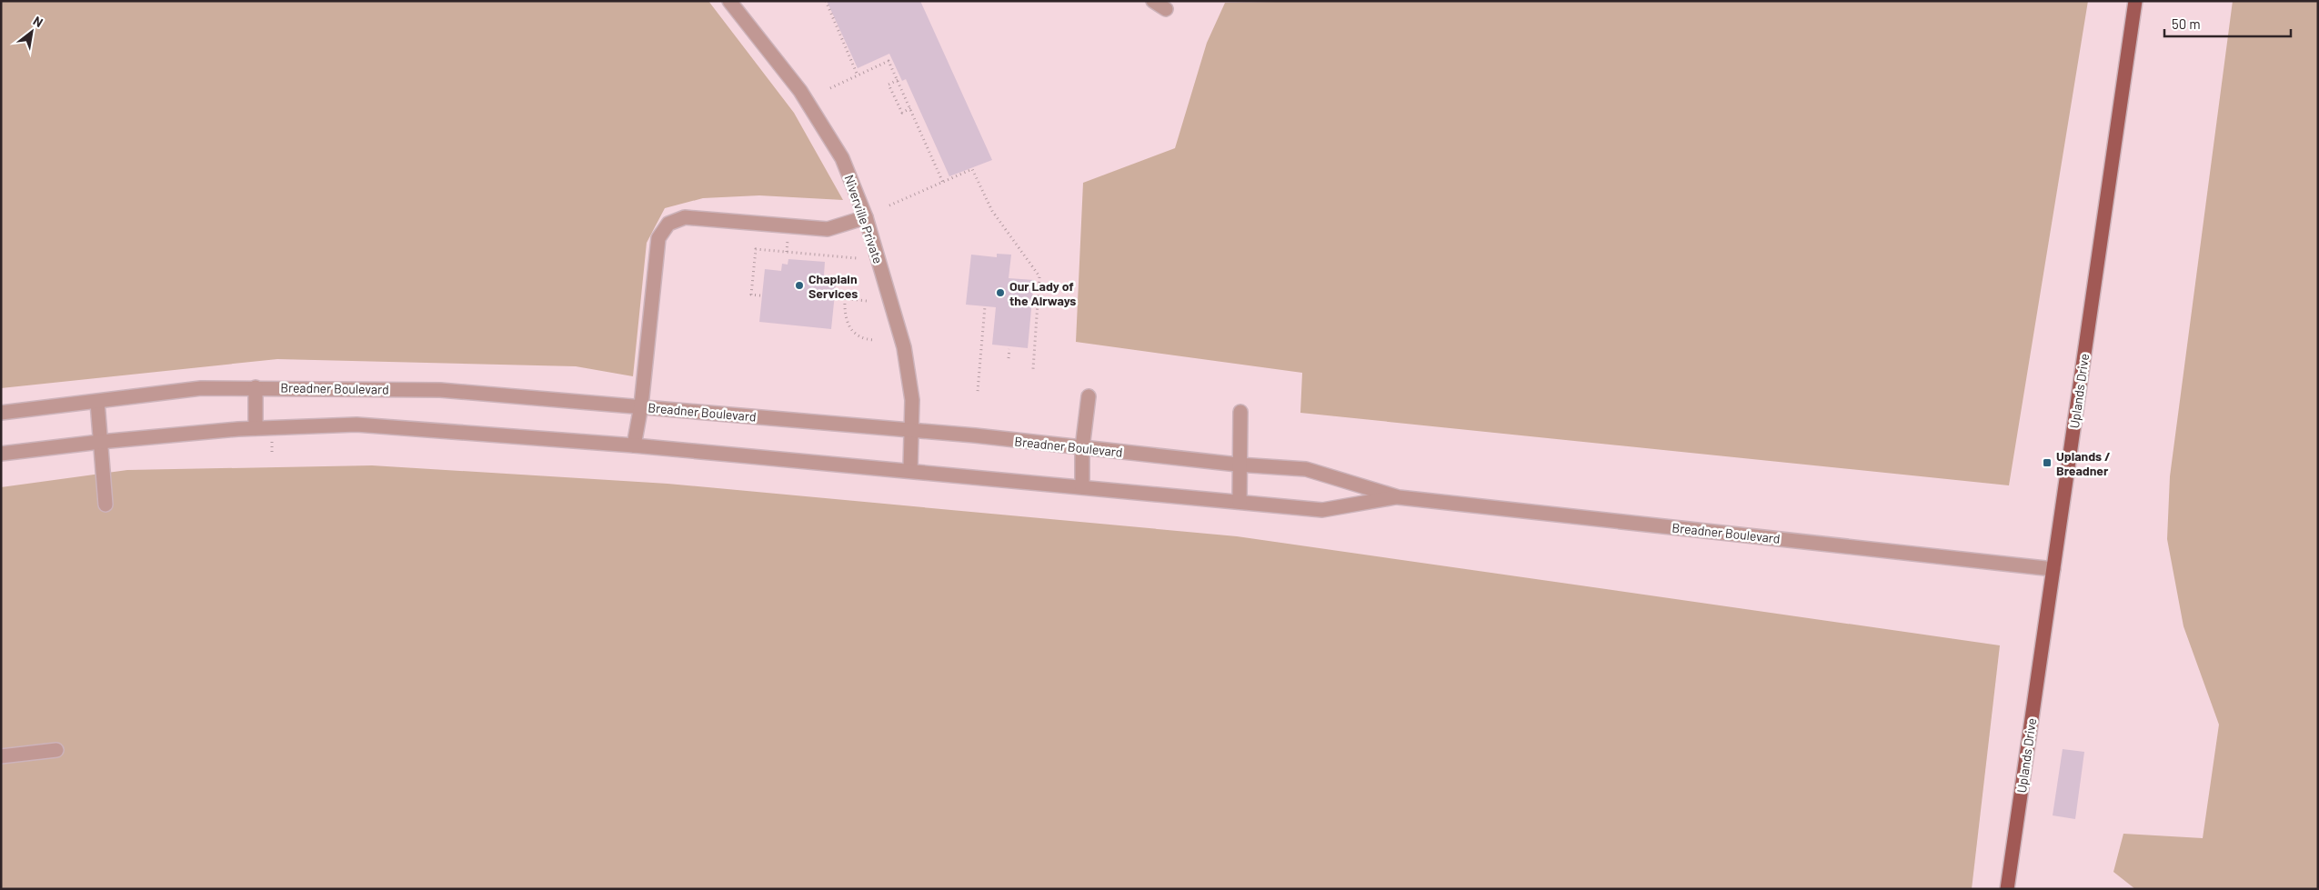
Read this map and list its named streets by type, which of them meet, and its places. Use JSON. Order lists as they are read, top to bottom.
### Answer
{
  "streets": {
    "main road": ["Uplands Drive"],
    "street": ["Niverville Private", "Breadner Boulevard"]
  },
  "crossings": [
    ["Niverville Private", "Breadner Boulevard"],
    ["Breadner Boulevard", "Uplands Drive"]
  ],
  "places": {
    "other": ["Chaplain Services", "Our Lady of the Airways"],
    "transit": ["Uplands / Breadner"]
  },
  "scale_bar": "50 m",
  "north": "top right"
}
